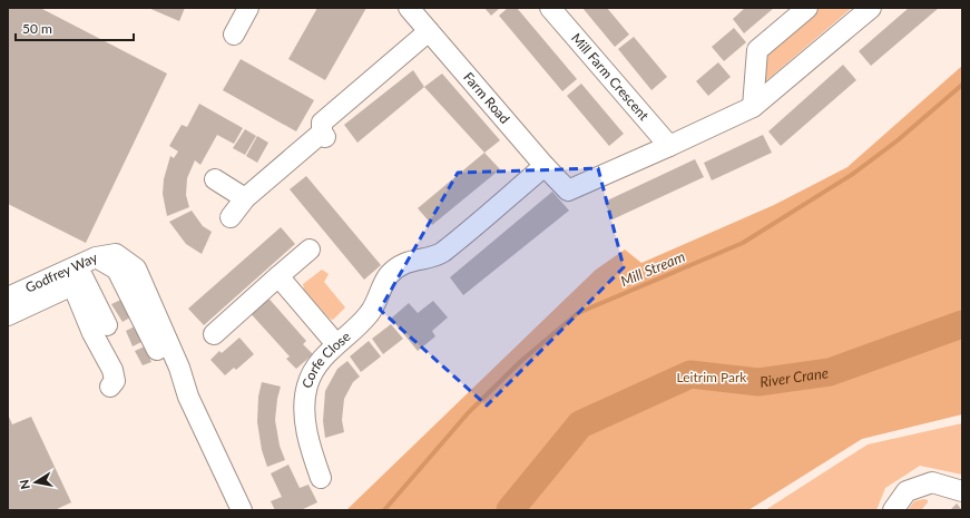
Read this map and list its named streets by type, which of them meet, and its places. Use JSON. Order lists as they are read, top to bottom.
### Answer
{
  "streets": {
    "street": [
      "Mill Farm Crescent",
      "Farm Road",
      "Godfrey Way",
      "Corfe Close"
    ]
  },
  "crossings": [
    ["Mill Farm Crescent", "Farm Road"],
    ["Farm Road", "Corfe Close"]
  ],
  "water": ["Mill Stream", "River Crane"],
  "parks": ["Leitrim Park"],
  "scale_bar": "50 m",
  "north": "left"
}
